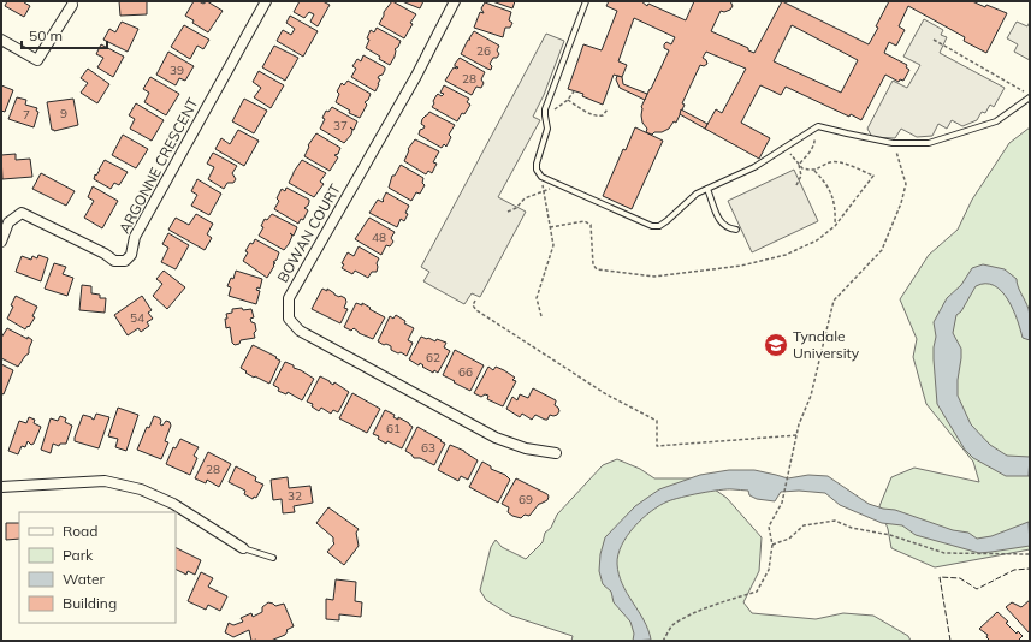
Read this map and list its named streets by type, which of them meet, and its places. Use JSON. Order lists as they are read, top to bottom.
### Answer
{
  "streets": {
    "street": ["ARGONNE CRESCENT", "BOWAN COURT"]
  },
  "places": {
    "school or university": ["Tyndale University"]
  },
  "house_numbers": [
    "26",
    "39",
    "28",
    "9",
    "7",
    "37",
    "48",
    "54",
    "62",
    "66",
    "61",
    "63",
    "28",
    "32",
    "69"
  ],
  "legend": [
    "Road",
    "Park",
    "Water",
    "Building"
  ],
  "scale_bar": "50 m"
}
